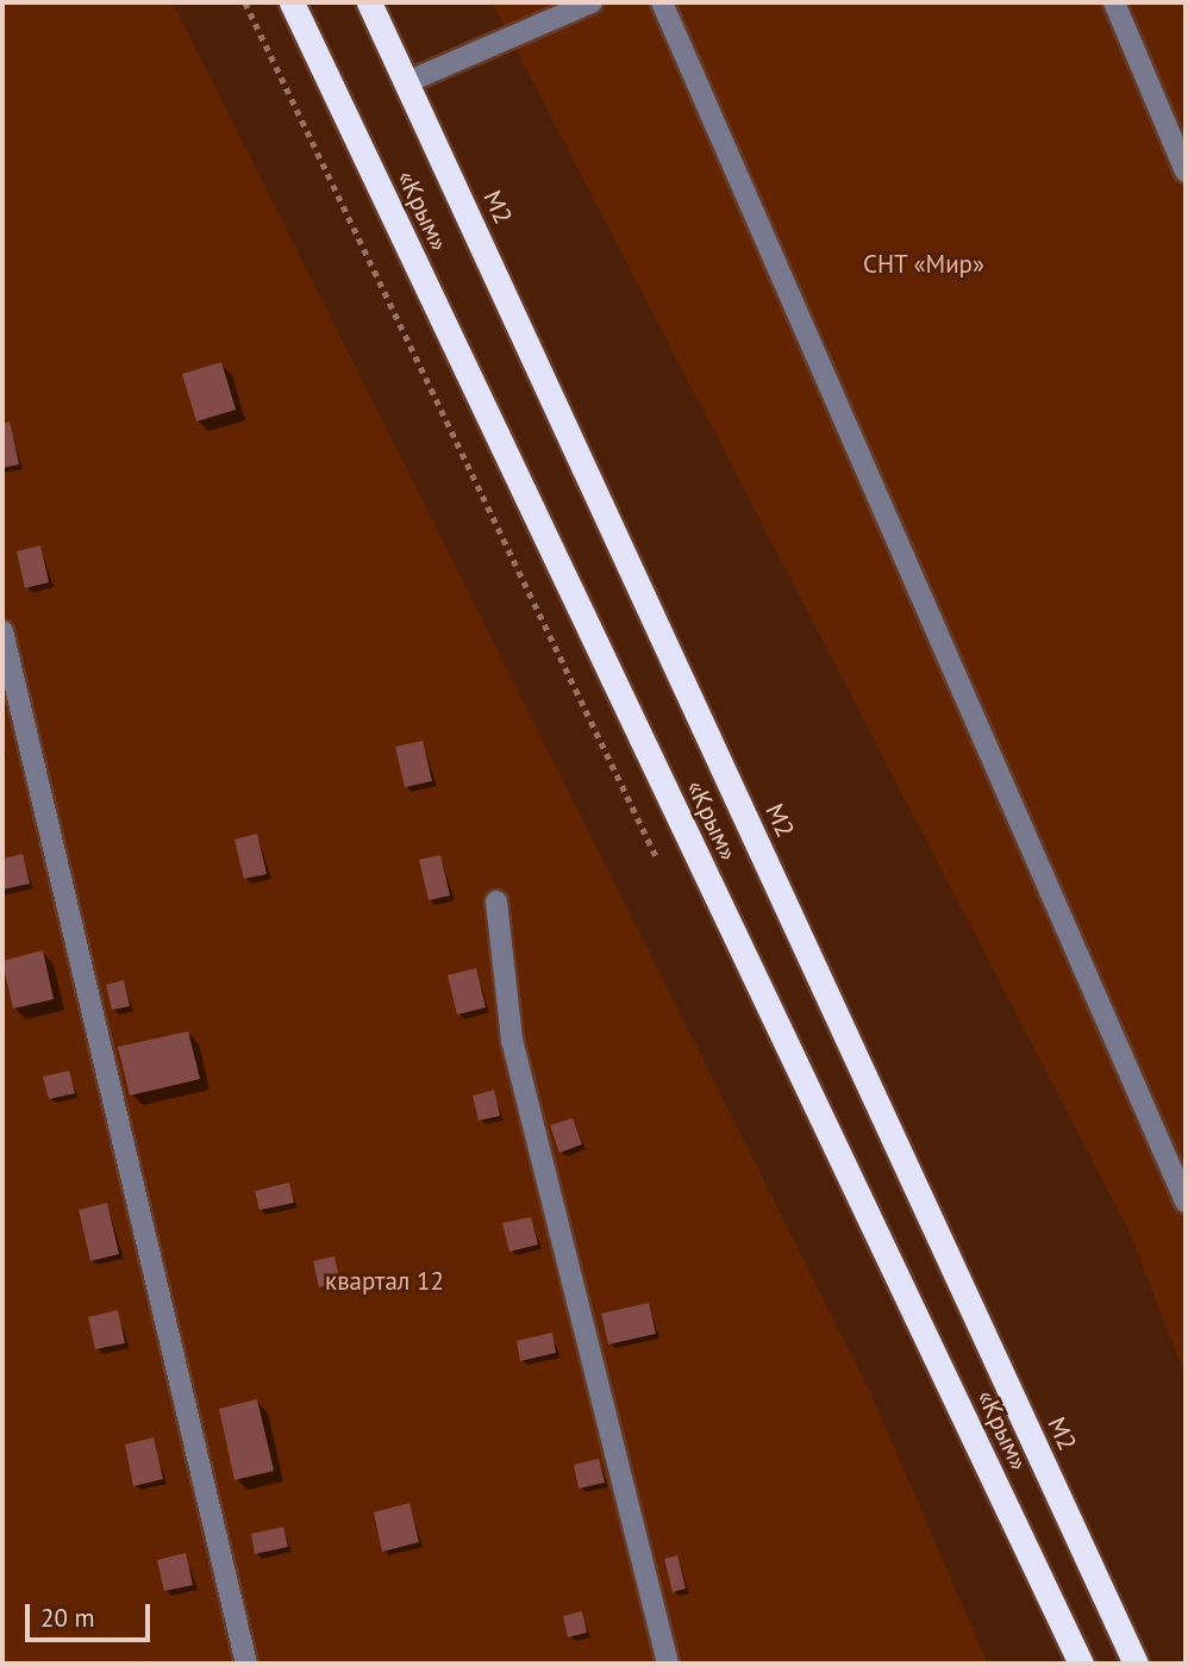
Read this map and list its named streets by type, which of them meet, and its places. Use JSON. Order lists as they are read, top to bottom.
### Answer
{
  "streets": {
    "highway": ["М2", "«Крым»"]
  },
  "parks": ["СНТ «Мир»", "квартал 12"],
  "scale_bar": "20 m"
}
